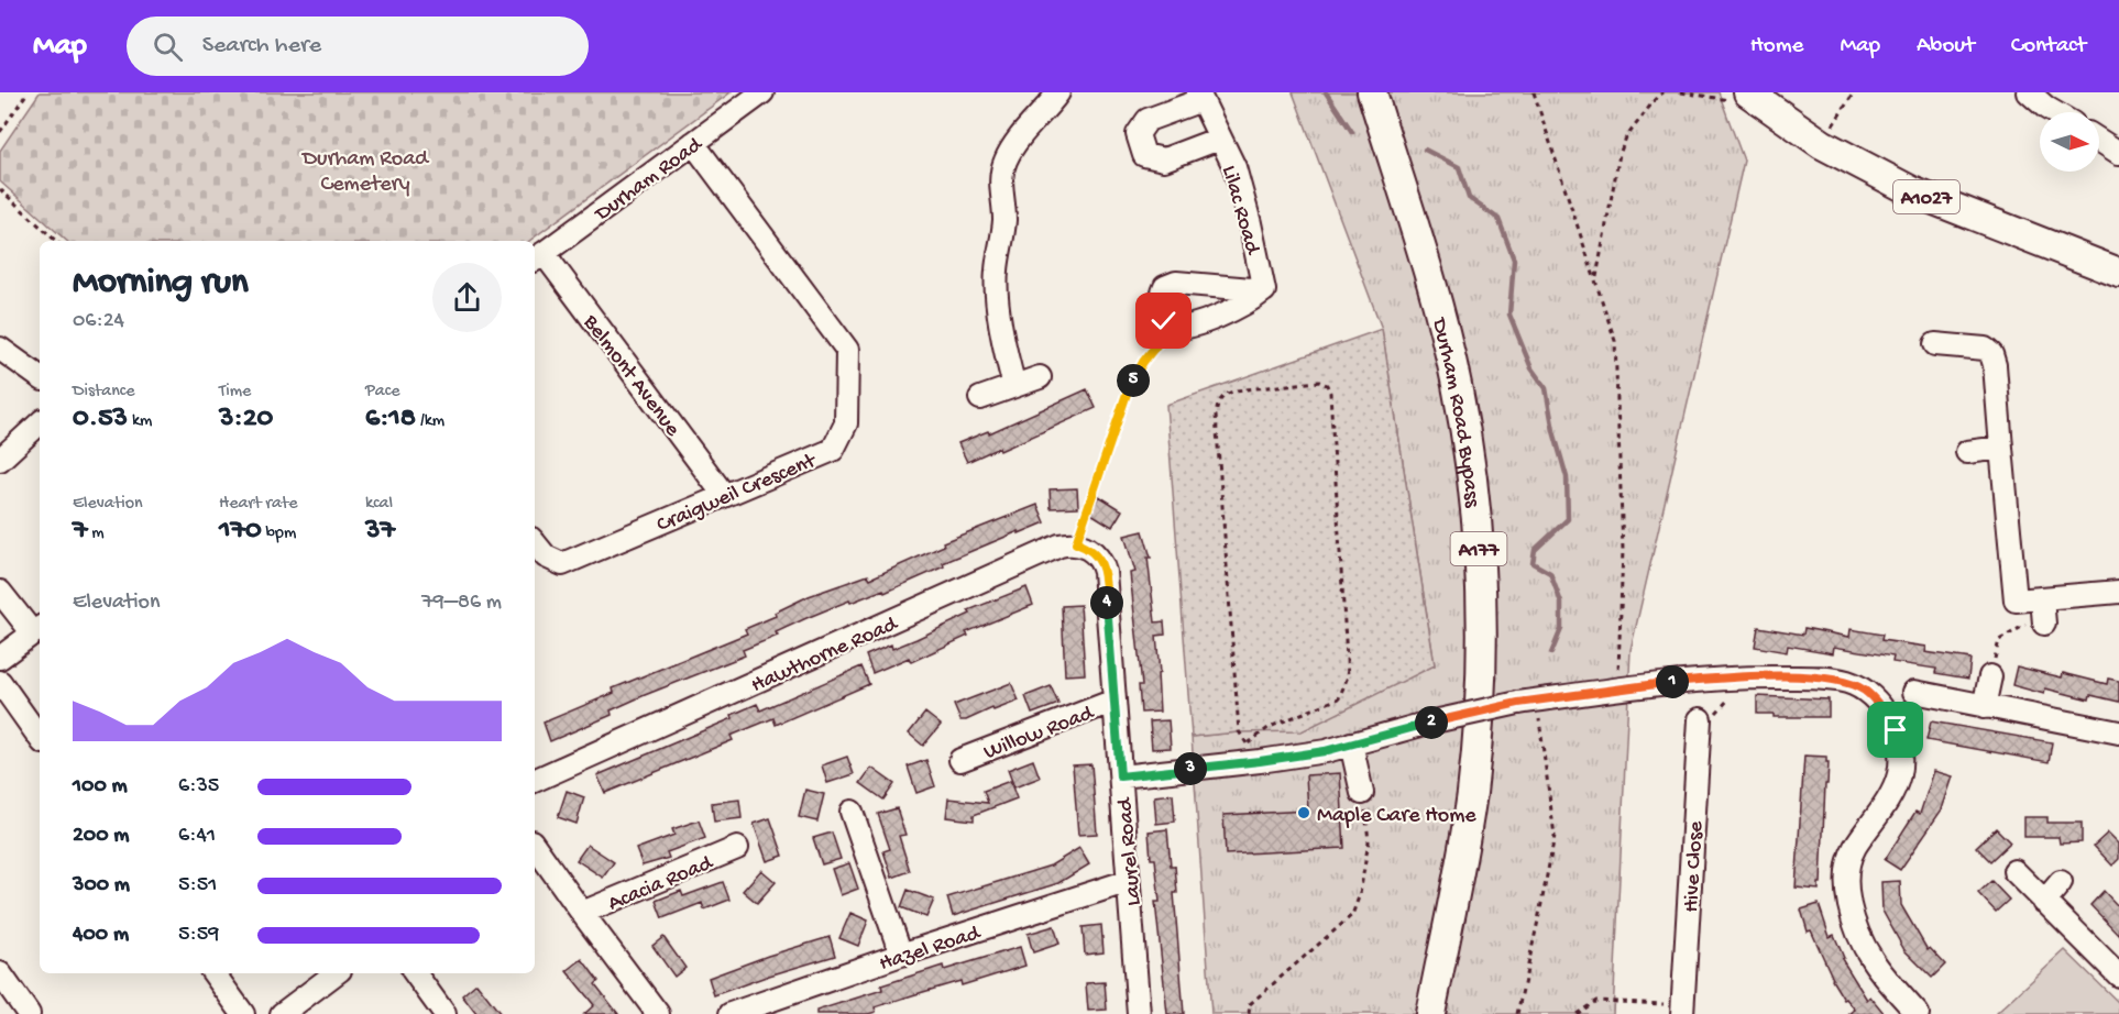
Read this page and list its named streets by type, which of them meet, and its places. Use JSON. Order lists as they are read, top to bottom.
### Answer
{
  "streets": {
    "main road": ["A1027", "Durham Road Bypass", "A177"],
    "street": [
      "Durham Road",
      "Lilac Road",
      "Belmont Avenue",
      "Craigweil Crescent",
      "Hawthorne Road",
      "Willow Road",
      "Laurel Road",
      "Hive Close",
      "Acacia Road",
      "Hazel Road"
    ]
  },
  "crossings": [
    ["Durham Road", "Belmont Avenue"],
    ["Durham Road", "Craigweil Crescent"],
    ["Belmont Avenue", "Craigweil Crescent"],
    ["Hawthorne Road", "Laurel Road"],
    ["Willow Road", "Laurel Road"],
    ["Laurel Road", "Hazel Road"]
  ],
  "parks": ["Durham Road Cemetery"],
  "places": ["Maple Care Home"],
  "north": "right",
  "page": {
    "header": "Map",
    "search": "Search here",
    "nav": [
      "Home",
      "Map",
      "About",
      "Contact"
    ],
    "heading": ["Morning run", "06:24"],
    "stats": [
      ["Distance", "0.53 km"],
      ["Time", "3:20"],
      ["Pace", "6:18 /km"],
      ["Elevation", "7 m"],
      ["Heart rate", "170 bpm"],
      ["kcal", "37"]
    ],
    "pins": [
      "5",
      "4",
      "1",
      "2",
      "3"
    ],
    "chart": ["Elevation", "79–86 m"],
    "list": [
      {
        "name": "100 m",
        "note": "6:35"
      },
      {
        "name": "200 m",
        "note": "6:41"
      },
      {
        "name": "300 m",
        "note": "5:51"
      },
      {
        "name": "400 m",
        "note": "5:59"
      }
    ]
  }
}
